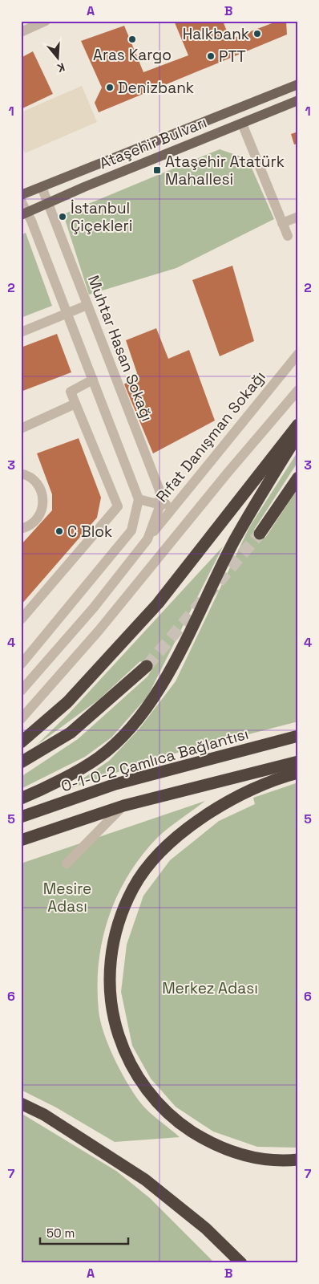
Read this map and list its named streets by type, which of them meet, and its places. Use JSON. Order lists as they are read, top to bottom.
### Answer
{
  "streets": {
    "highway": ["O-1-O-2 Çamlıca Bağlantısı"],
    "main road": ["Ataşehir Bulvarı"],
    "street": ["Muhtar Hasan Sokağı", "Rıfat Danışman Sokağı"]
  },
  "crossings": [
    ["Ataşehir Bulvarı", "Muhtar Hasan Sokağı"],
    ["Muhtar Hasan Sokağı", "Rıfat Danışman Sokağı"]
  ],
  "parks": ["Mesire Adası", "Merkez Adası"],
  "places": {
    "other": [
      "Halkbank",
      "Aras Kargo",
      "PTT",
      "Denizbank",
      "İstanbul Çiçekleri",
      "C Blok"
    ],
    "transit": ["Ataşehir Atatürk Mahallesi"]
  },
  "scale_bar": "50 m",
  "north": "bottom",
  "grid": {
    "columns": ["A", "B"],
    "rows": [
      "1",
      "2",
      "3",
      "4",
      "5",
      "6",
      "7"
    ]
  }
}
